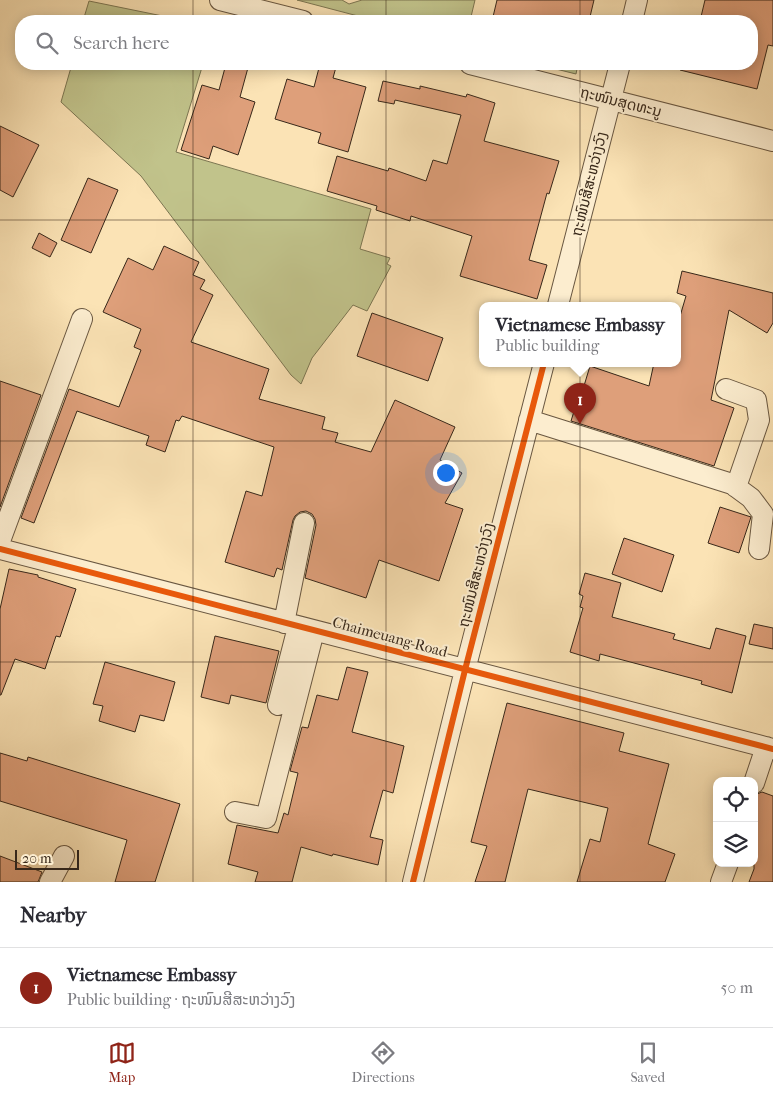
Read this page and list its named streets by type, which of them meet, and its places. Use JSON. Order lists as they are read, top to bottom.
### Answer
{
  "streets": {
    "street": ["ຖະໜົນສຸດທະນູ", "ຖະໜົນສີສະຫວ່າງວົງ", "Chaimeuang Road"]
  },
  "crossings": [
    ["ຖະໜົນສຸດທະນູ", "ຖະໜົນສີສະຫວ່າງວົງ"],
    ["ຖະໜົນສີສະຫວ່າງວົງ", "Chaimeuang Road"]
  ],
  "scale_bar": "20 m",
  "page": {
    "search": "Search here",
    "popup": ["Vietnamese Embassy", "Public building"],
    "pins": "1",
    "scale": "20 m",
    "heading": "Nearby",
    "list": [
      {
        "mark": "1",
        "name": "Vietnamese Embassy",
        "note": "Public building · ຖະໜົນສີສະຫວ່າງວົງ",
        "value": "50 m"
      }
    ],
    "nav": ["Map", "Directions", "Saved"]
  }
}
